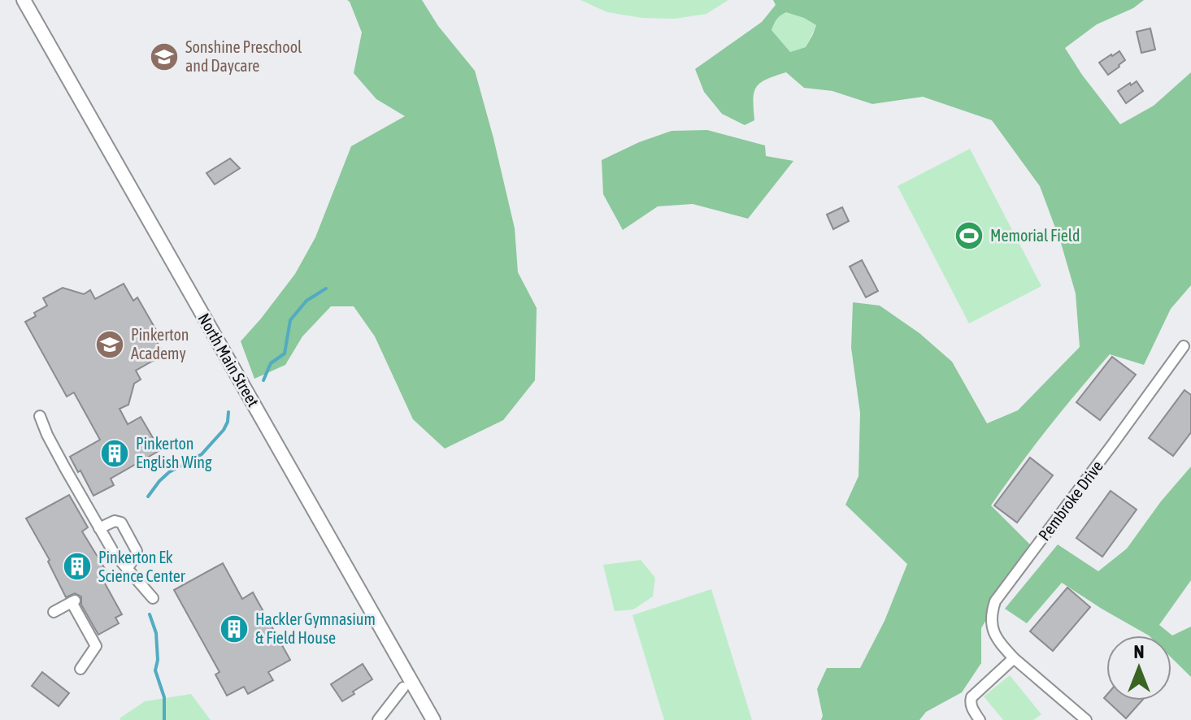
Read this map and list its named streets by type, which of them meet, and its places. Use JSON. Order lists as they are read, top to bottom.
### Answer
{
  "streets": {
    "main road": ["North Main Street"],
    "street": ["Pembroke Drive"]
  },
  "places": {
    "school or university": ["Sonshine Preschool and Daycare", "Pinkerton Academy"],
    "sports": ["Memorial Field"],
    "building": ["Pinkerton English Wing", "Pinkerton Ek Science Center", "Hackler Gymnasium & Field House"]
  },
  "north": "top"
}
